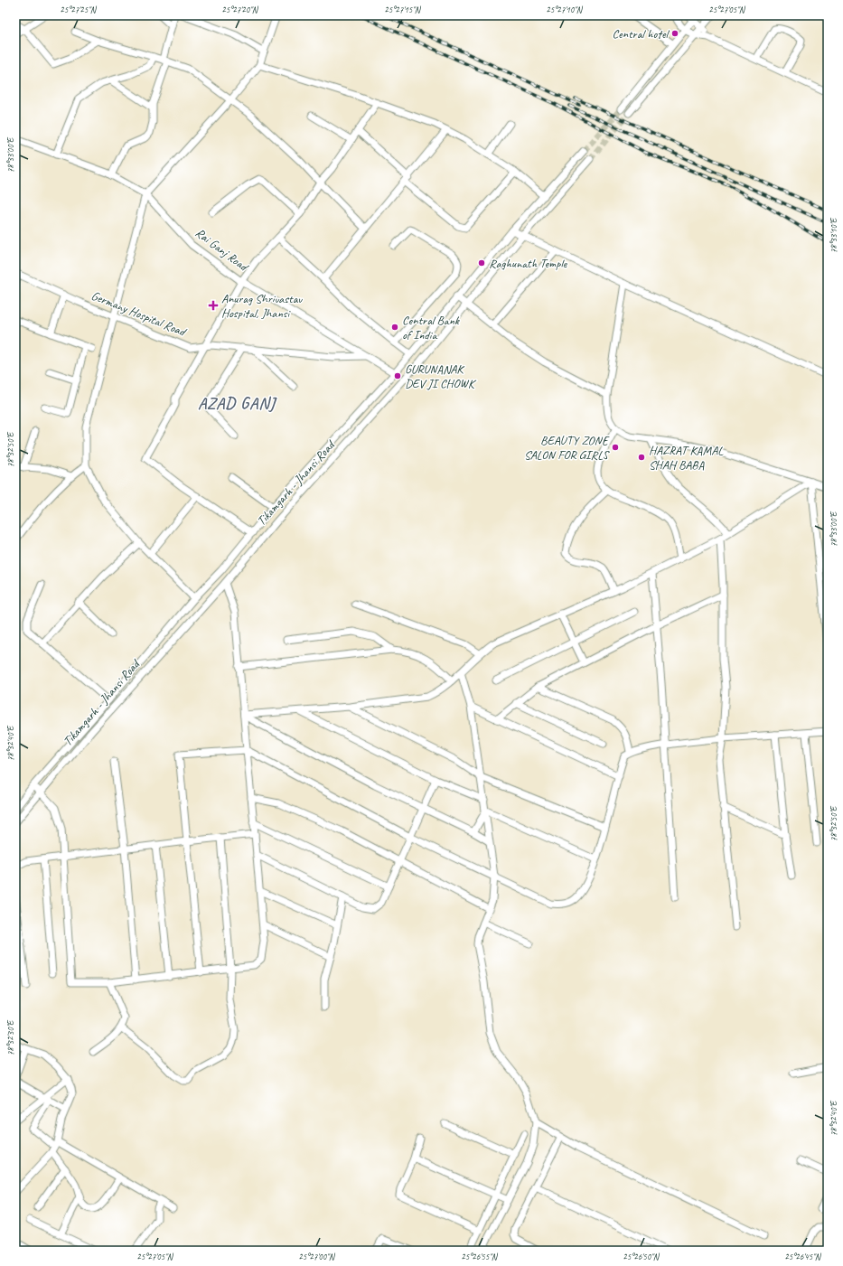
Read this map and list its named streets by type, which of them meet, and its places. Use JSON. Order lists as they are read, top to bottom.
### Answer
{
  "streets": {
    "street": ["Rai Ganj Road", "Germany Hospital Road", "Tikamgarh - Jhansi Road"]
  },
  "crossings": [
    ["Rai Ganj Road", "Germany Hospital Road"]
  ],
  "districts": ["AZAD GANJ"],
  "places": {
    "other": [
      "Central hotel",
      "Raghunath Temple",
      "Central Bank of India",
      "GURUNANAK DEV JI CHOWK",
      "BEAUTY ZONE SALON FOR GIRLS",
      "HAZRAT KAMAL SHAH BABA"
    ],
    "health": ["Anurag Shrivastav Hospital, Jhansi"]
  },
  "coordinates": [
    "25°27'25\"N",
    "25°27'20\"N",
    "25°27'15\"N",
    "25°27'10\"N",
    "25°27'05\"N",
    "78°33'00\"E",
    "78°33'10\"E",
    "78°32'50\"E",
    "78°32'40\"E",
    "78°32'30\"E",
    "25°27'00\"N",
    "25°26'55\"N",
    "25°26'50\"N",
    "25°26'45\"N"
  ]
}
